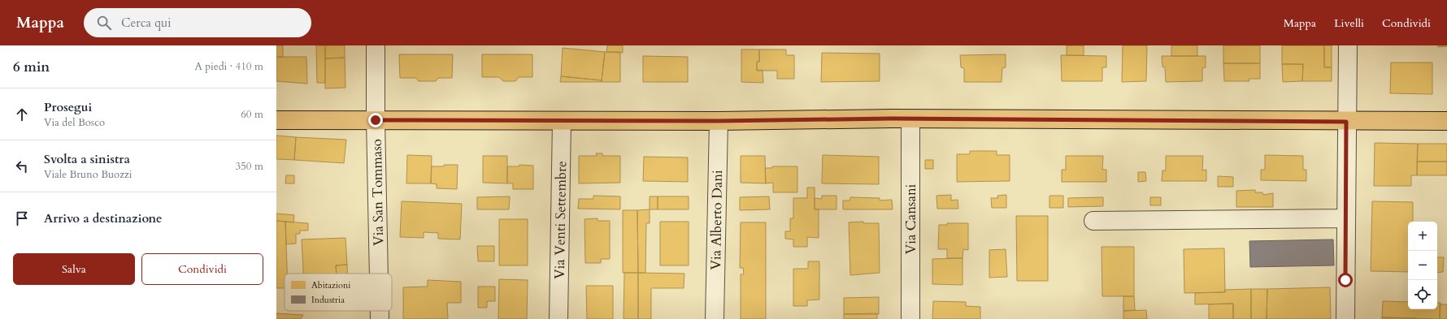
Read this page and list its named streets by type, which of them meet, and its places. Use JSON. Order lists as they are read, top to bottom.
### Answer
{
  "streets": {
    "street": [
      "Via San Tommaso",
      "Via Cansani",
      "Via Venti Settembre",
      "Via Alberto Dani"
    ]
  },
  "legend": ["Abitazioni", "Industria"],
  "page": {
    "header": "Mappa",
    "search": "Cerca qui",
    "nav": ["Mappa", "Livelli", "Condividi"],
    "heading": ["6 min", "A piedi · 410 m"],
    "list": [
      ["Prosegui", "Via del Bosco", "60 m"],
      ["Svolta a sinistra", "Viale Bruno Buozzi", "350 m"],
      "Arrivo a destinazione"
    ],
    "map_buttons": ["+", "−"],
    "buttons": ["Salva", "Condividi"]
  }
}
